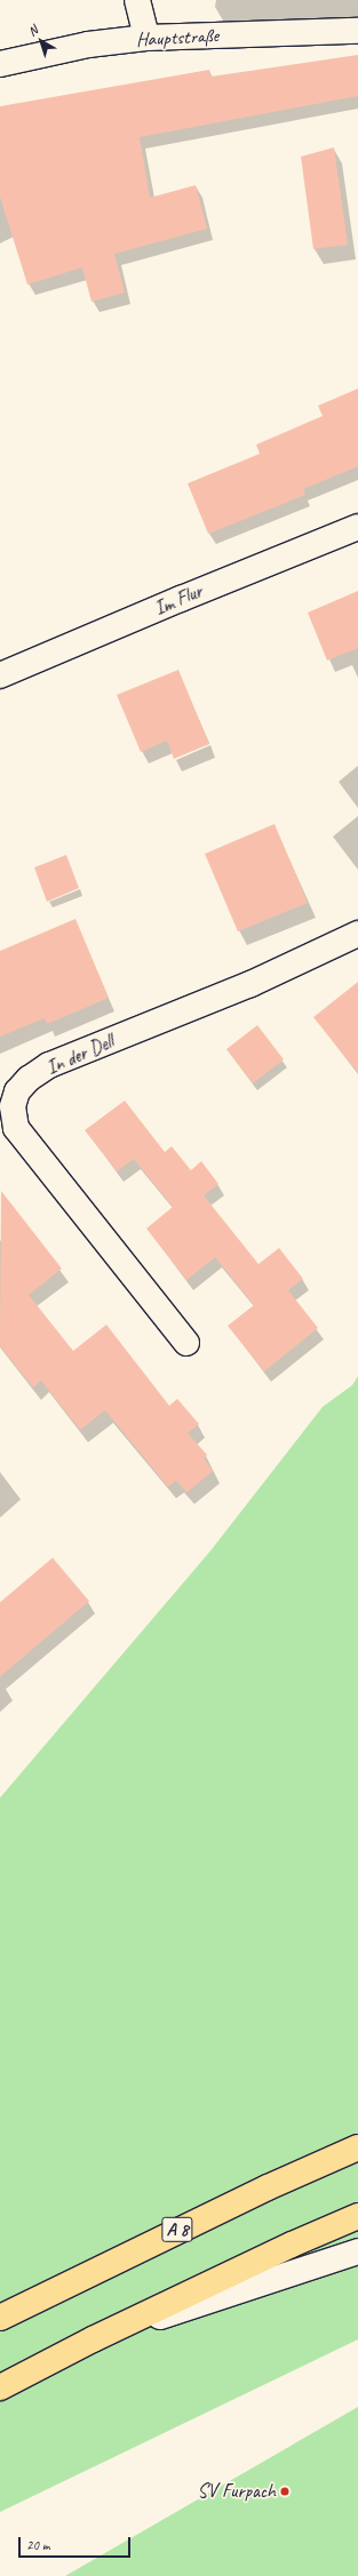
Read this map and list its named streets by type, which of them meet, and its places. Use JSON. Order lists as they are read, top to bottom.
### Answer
{
  "streets": {
    "highway": ["A 8"],
    "street": ["Hauptstraße", "Im Flur", "In der Dell"]
  },
  "places": ["SV Furpach"],
  "scale_bar": "20 m",
  "north": "top left"
}
